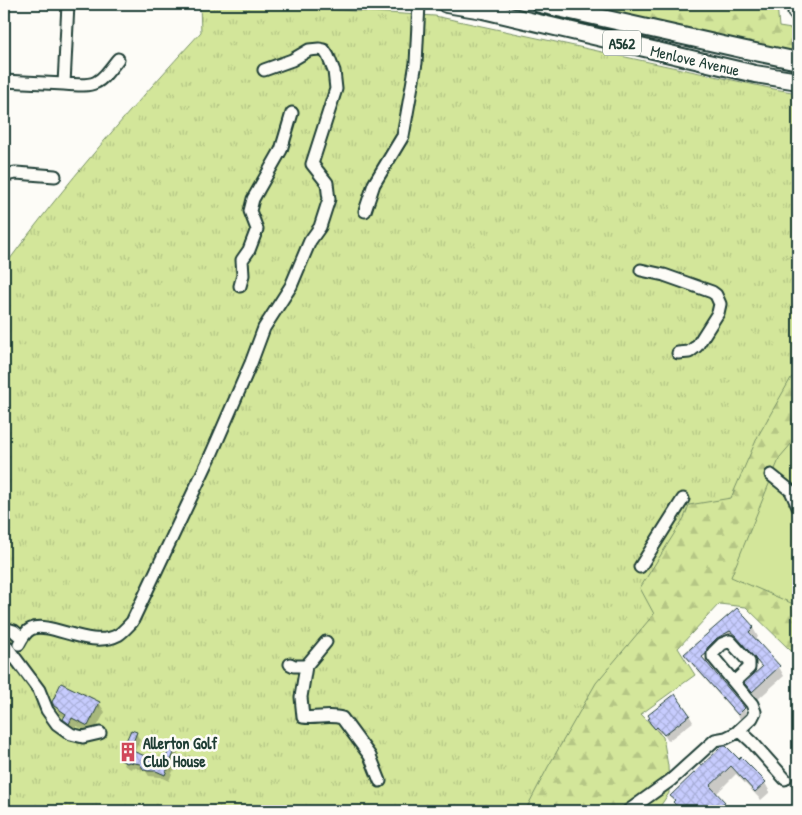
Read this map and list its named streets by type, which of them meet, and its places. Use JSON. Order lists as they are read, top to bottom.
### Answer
{
  "streets": {
    "highway": ["A562", "Menlove Avenue"]
  },
  "places": {
    "building": ["Allerton Golf Club House"]
  }
}
